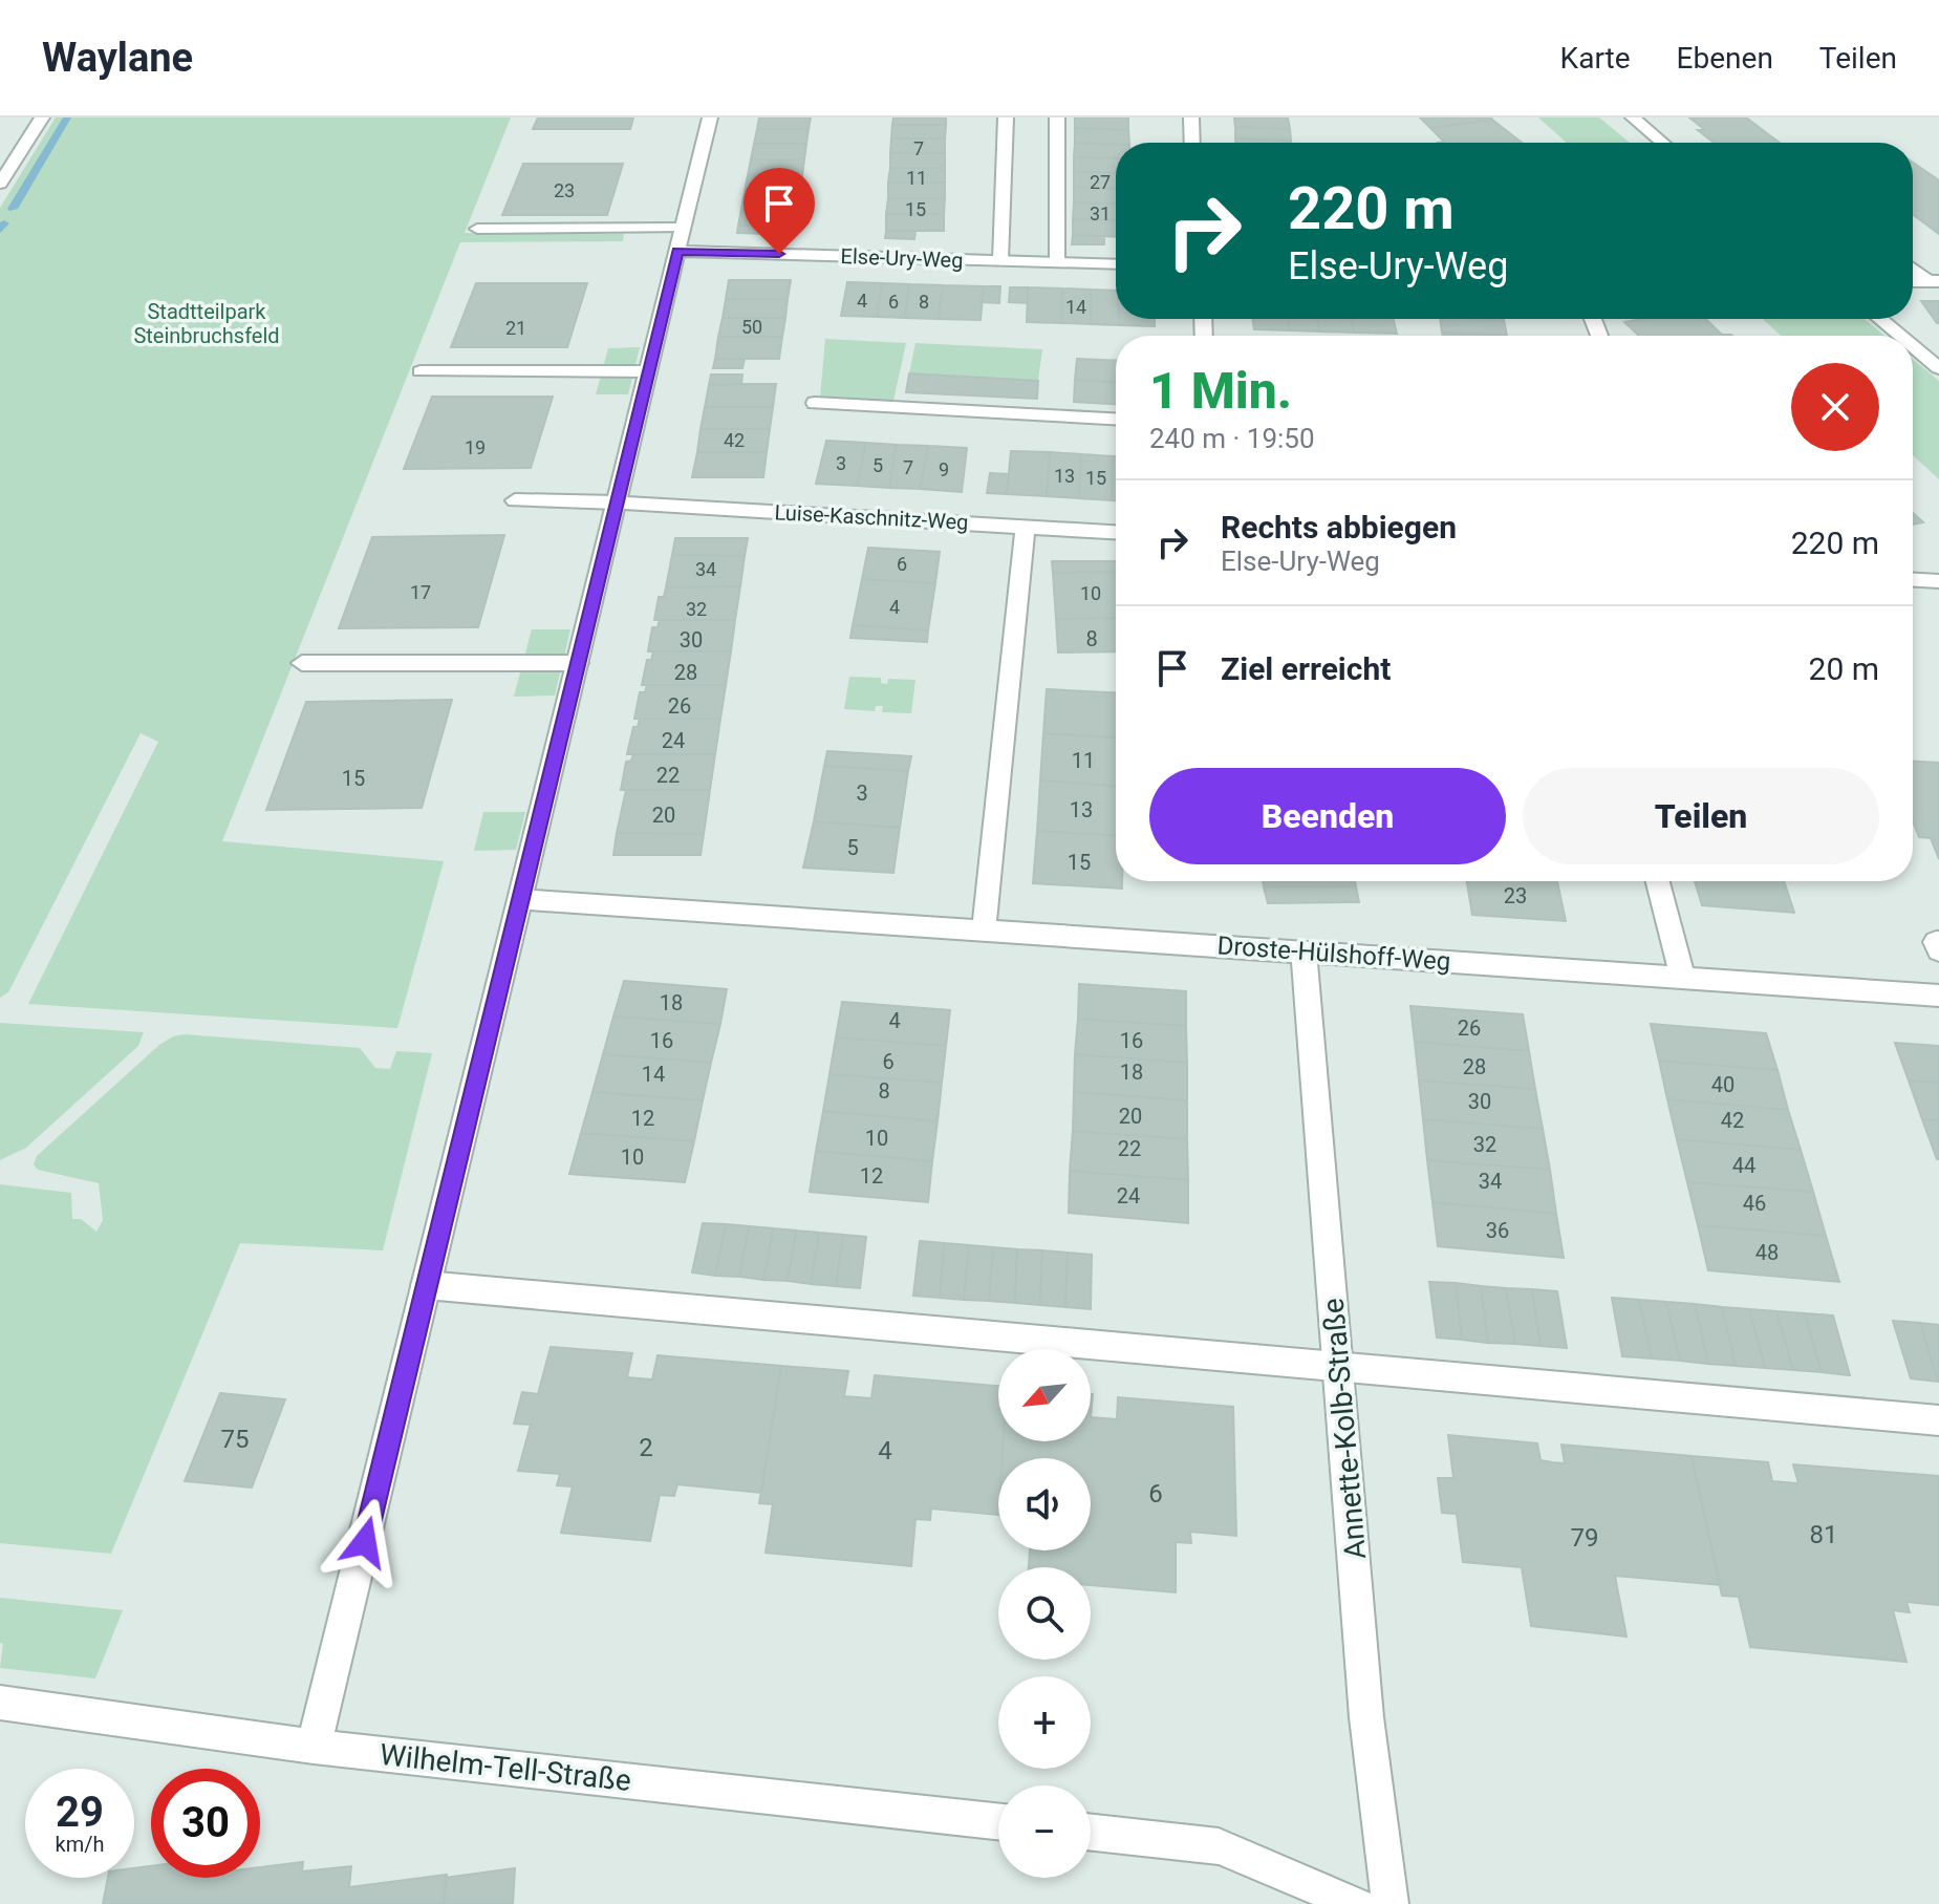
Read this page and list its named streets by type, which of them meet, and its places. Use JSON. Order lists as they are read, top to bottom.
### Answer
{
  "streets": {
    "street": [
      "Else-Ury-Weg",
      "Luise-Kaschnitz-Weg",
      "Droste-Hülshoff-Weg",
      "Annette-Kolb-Straße",
      "Wilhelm-Tell-Straße"
    ]
  },
  "crossings": [
    ["Droste-Hülshoff-Weg", "Annette-Kolb-Straße"]
  ],
  "parks": ["Stadtteilpark Steinbruchsfeld"],
  "house_numbers": [
    "7",
    "11",
    "27",
    "23",
    "15",
    "31",
    "4",
    "6",
    "8",
    "14",
    "50",
    "21",
    "42",
    "19",
    "3",
    "5",
    "7",
    "9",
    "13",
    "15",
    "6",
    "34",
    "17",
    "10",
    "4",
    "32",
    "8",
    "30",
    "28",
    "26",
    "24",
    "11",
    "22",
    "15",
    "3",
    "13",
    "20",
    "5",
    "15",
    "23",
    "18",
    "4",
    "26",
    "16",
    "16",
    "6",
    "28",
    "18",
    "14",
    "40",
    "8",
    "30",
    "20",
    "12",
    "42",
    "10",
    "32",
    "22",
    "10",
    "44",
    "12",
    "34",
    "24",
    "46",
    "36",
    "48",
    "75",
    "2",
    "4",
    "6",
    "81",
    "79"
  ],
  "north": "bottom left",
  "page": {
    "header": "Waylane",
    "nav": ["Karte", "Ebenen", "Teilen"],
    "turn": ["220 m", "Else-Ury-Weg"],
    "heading": ["1 Min.", "240 m · 19:50"],
    "list": [
      {
        "name": "Rechts abbiegen",
        "note": "Else-Ury-Weg",
        "value": "220 m"
      },
      {
        "name": "Ziel erreicht",
        "value": "20 m"
      }
    ],
    "buttons": ["Beenden", "Teilen"],
    "map_buttons": ["+", "−"],
    "speed": "29 km/h",
    "limit": "30"
  }
}
